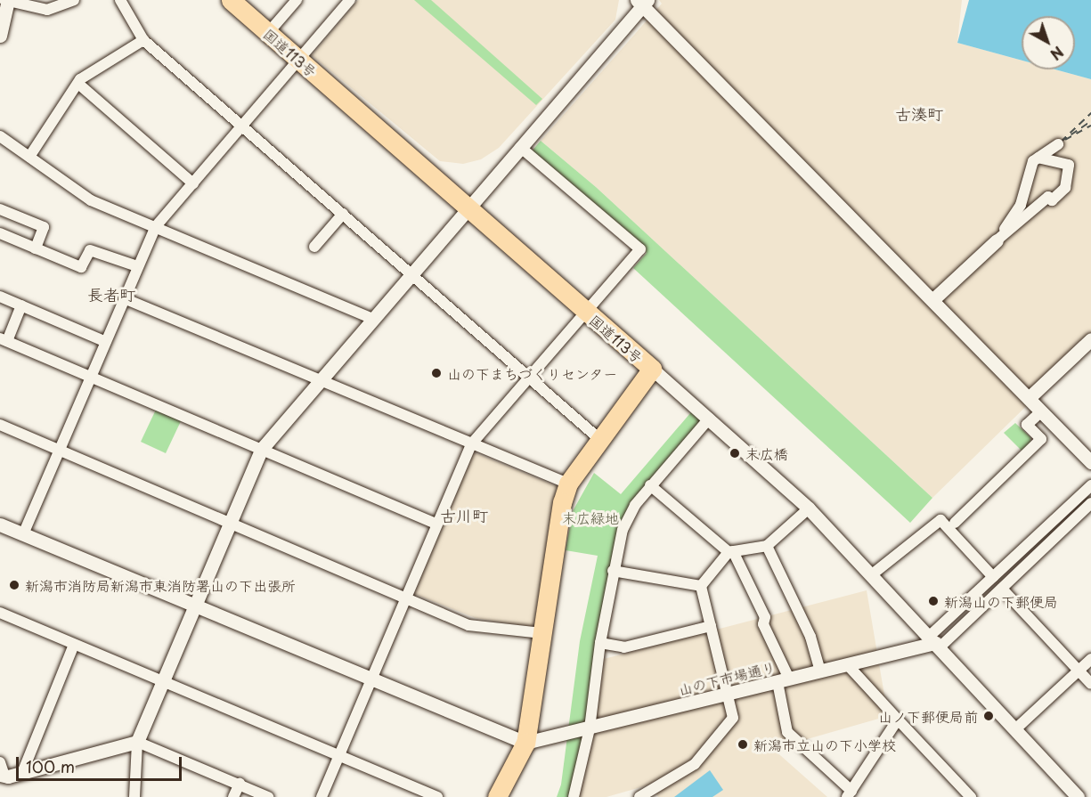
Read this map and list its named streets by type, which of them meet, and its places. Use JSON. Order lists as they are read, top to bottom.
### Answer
{
  "streets": {
    "highway": ["国道113号"],
    "street": ["山の下市場通り"]
  },
  "crossings": [
    ["国道113号", "山の下市場通り"]
  ],
  "districts": ["古湊町", "長者町", "古川町"],
  "parks": ["末広緑地"],
  "places": [
    "山の下まちづくりセンター",
    "末広橋",
    "新潟市消防局新潟市東消防署山の下出張所",
    "新潟山の下郵便局",
    "山ノ下郵便局前",
    "新潟市立山の下小学校"
  ],
  "scale_bar": "100 m",
  "north": "bottom right"
}
